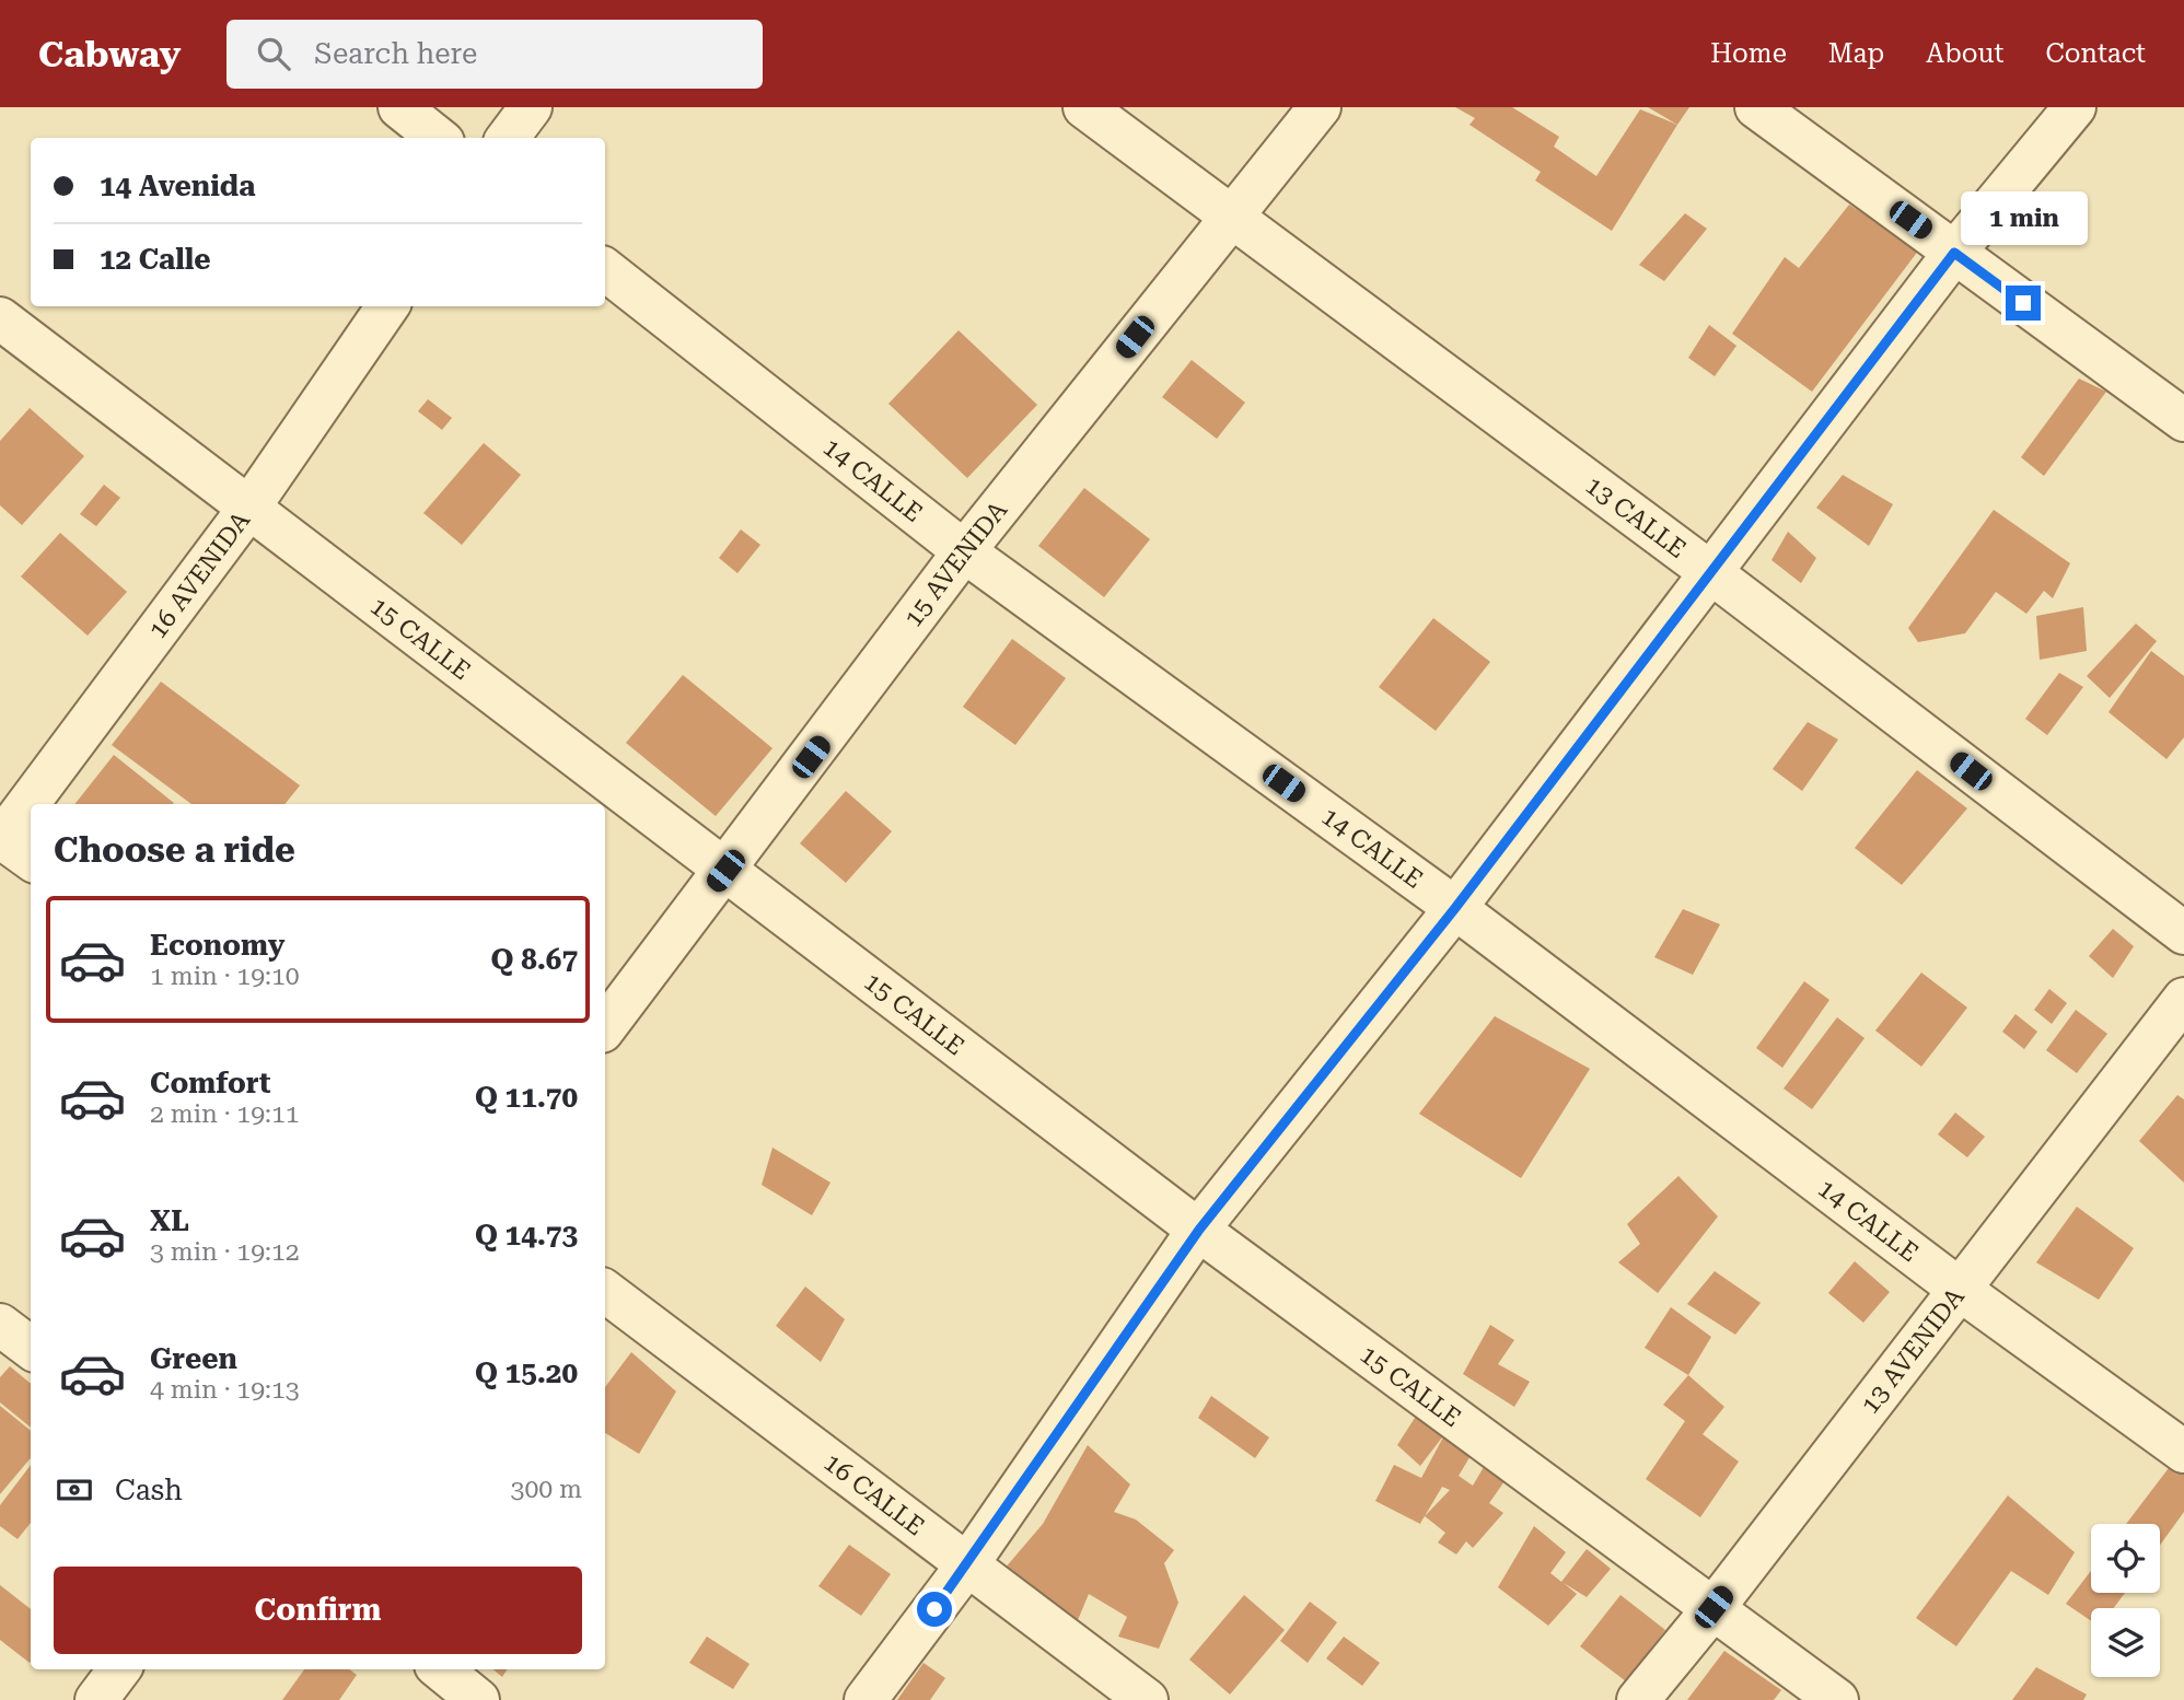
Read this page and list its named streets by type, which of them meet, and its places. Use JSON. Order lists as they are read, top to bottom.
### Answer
{
  "streets": {
    "street": [
      "14 CALLE",
      "13 CALLE",
      "15 AVENIDA",
      "16 AVENIDA",
      "15 CALLE",
      "13 AVENIDA",
      "16 CALLE"
    ]
  },
  "crossings": [
    ["14 CALLE", "15 AVENIDA"],
    ["14 CALLE", "13 AVENIDA"],
    ["13 CALLE", "15 AVENIDA"],
    ["15 AVENIDA", "15 CALLE"],
    ["16 AVENIDA", "15 CALLE"],
    ["15 CALLE", "13 AVENIDA"]
  ],
  "page": {
    "header": "Cabway",
    "search": "Search here",
    "nav": [
      "Home",
      "Map",
      "About",
      "Contact"
    ],
    "banner": ["14 Avenida", "12 Calle"],
    "bubble": "1 min",
    "heading": "Choose a ride",
    "list": [
      {
        "name": "Economy",
        "note": "1 min · 19:10",
        "value": "Q 8.67"
      },
      {
        "name": "Comfort",
        "note": "2 min · 19:11",
        "value": "Q 11.70"
      },
      {
        "name": "XL",
        "note": "3 min · 19:12",
        "value": "Q 14.73"
      },
      {
        "name": "Green",
        "note": "4 min · 19:13",
        "value": "Q 15.20"
      }
    ],
    "pay": ["Cash", "300 m"],
    "buttons": "Confirm"
  }
}
